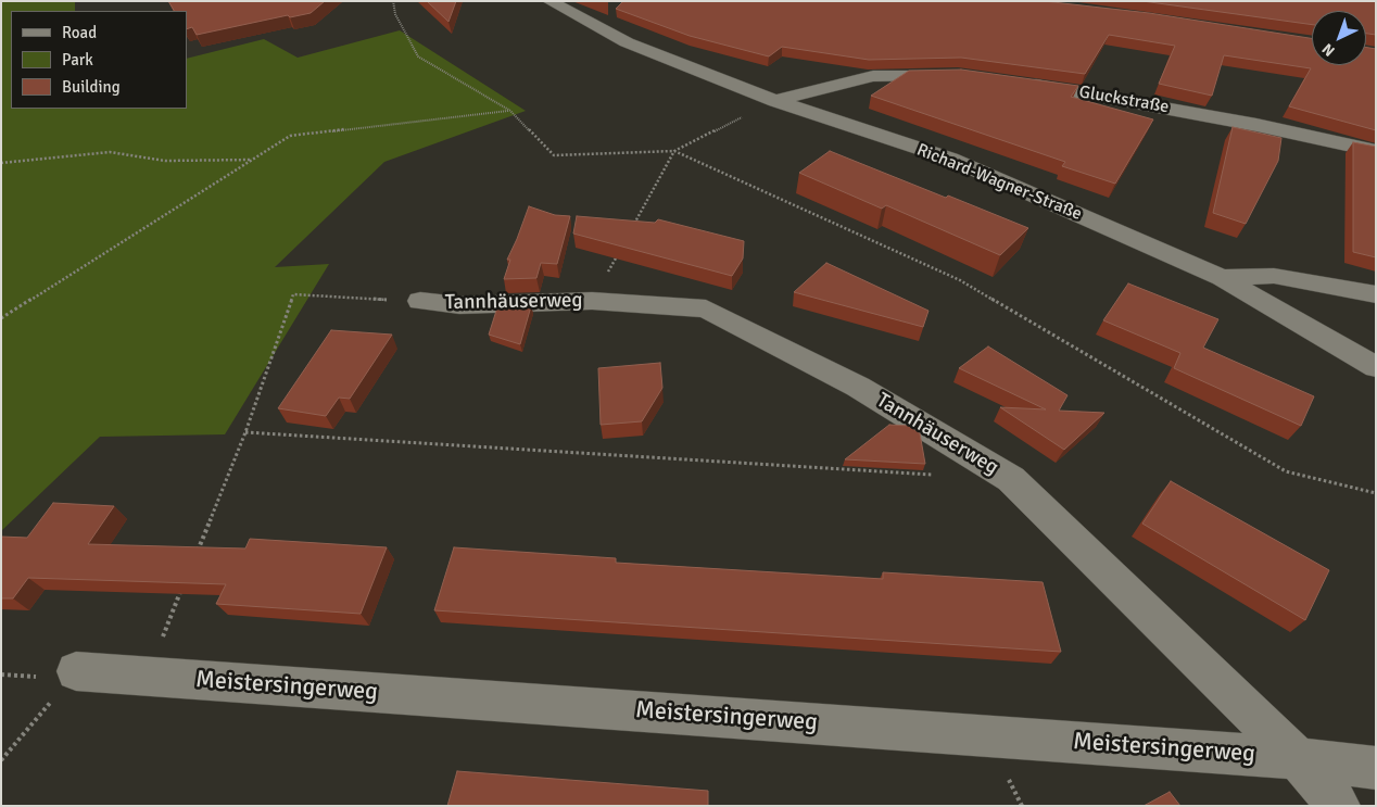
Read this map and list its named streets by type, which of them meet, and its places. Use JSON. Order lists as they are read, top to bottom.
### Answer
{
  "streets": {
    "street": [
      "Gluckstraße",
      "Richard-Wagner-Straße",
      "Tannhäuserweg",
      "Meistersingerweg"
    ]
  },
  "crossings": [
    ["Tannhäuserweg", "Meistersingerweg"]
  ],
  "legend": ["Road", "Park", "Building"],
  "north": "bottom left"
}
